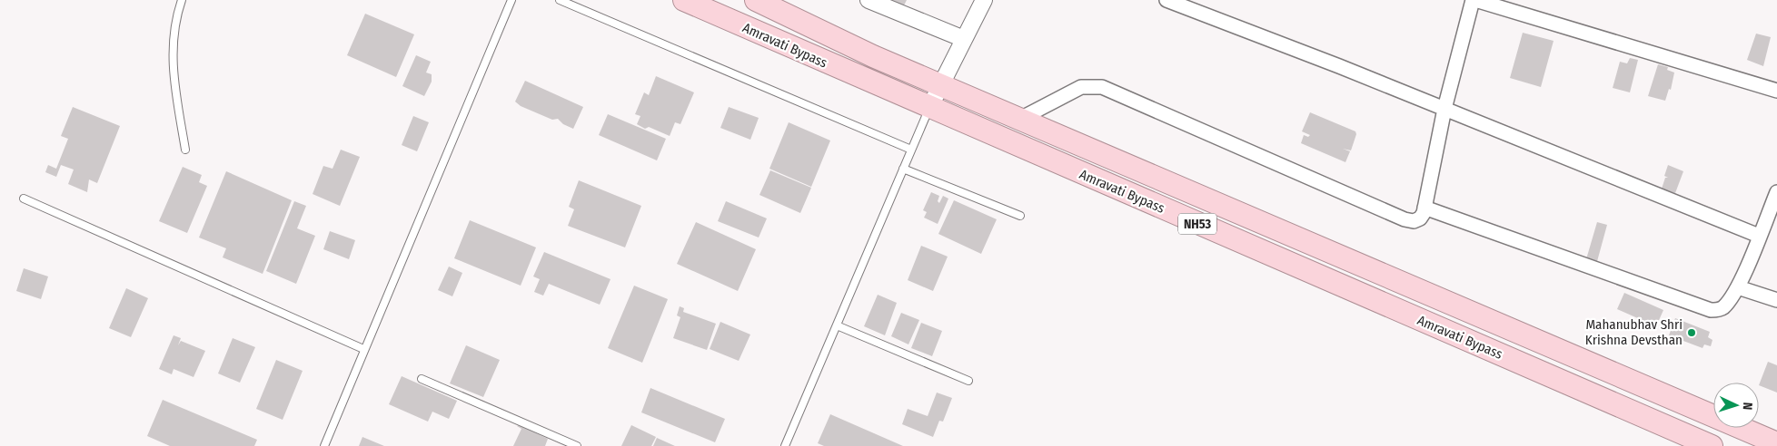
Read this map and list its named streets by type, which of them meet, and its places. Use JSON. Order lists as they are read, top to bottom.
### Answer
{
  "streets": {
    "highway": ["Amravati Bypass", "NH53"]
  },
  "places": ["Mahanubhav Shri Krishna Devsthan"],
  "north": "right"
}
